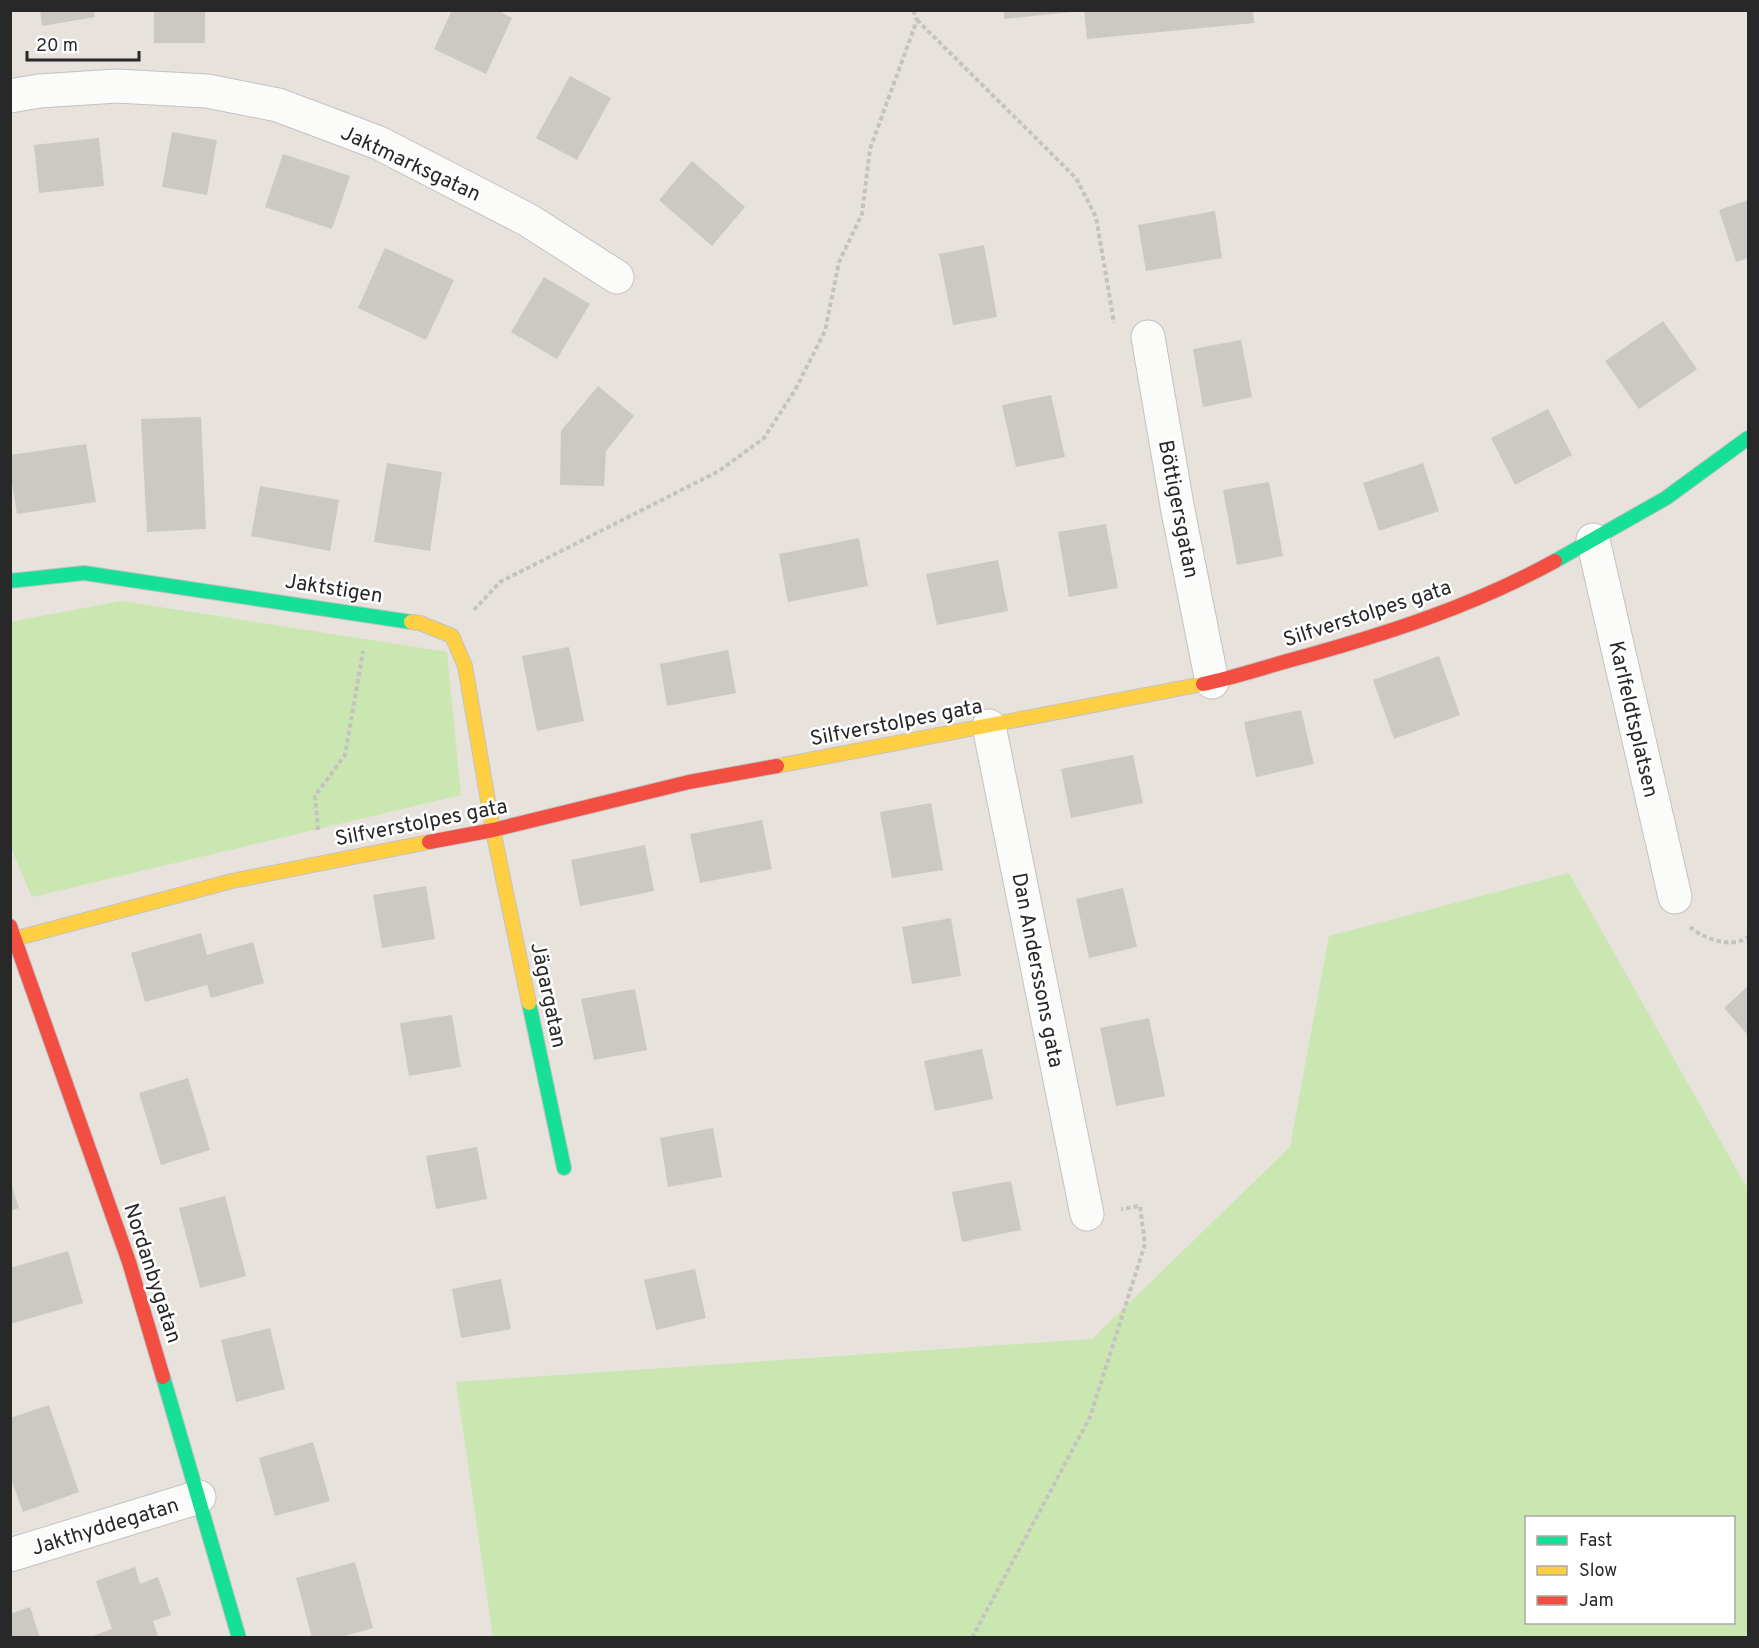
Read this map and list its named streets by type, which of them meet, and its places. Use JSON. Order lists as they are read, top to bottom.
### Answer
{
  "streets": {
    "street": [
      "Jaktmarksgatan",
      "Böttigersgatan",
      "Jaktstigen",
      "Silfverstolpes gata",
      "Karlfeldtsplatsen",
      "Dan Anderssons gata",
      "Jägargatan",
      "Nordanbygatan",
      "Jakthyddegatan"
    ]
  },
  "crossings": [
    ["Böttigersgatan", "Silfverstolpes gata"],
    ["Silfverstolpes gata", "Karlfeldtsplatsen"],
    ["Silfverstolpes gata", "Dan Anderssons gata"],
    ["Silfverstolpes gata", "Jägargatan"],
    ["Silfverstolpes gata", "Nordanbygatan"],
    ["Nordanbygatan", "Jakthyddegatan"]
  ],
  "legend": ["Fast", "Slow", "Jam"],
  "scale_bar": "20 m"
}
